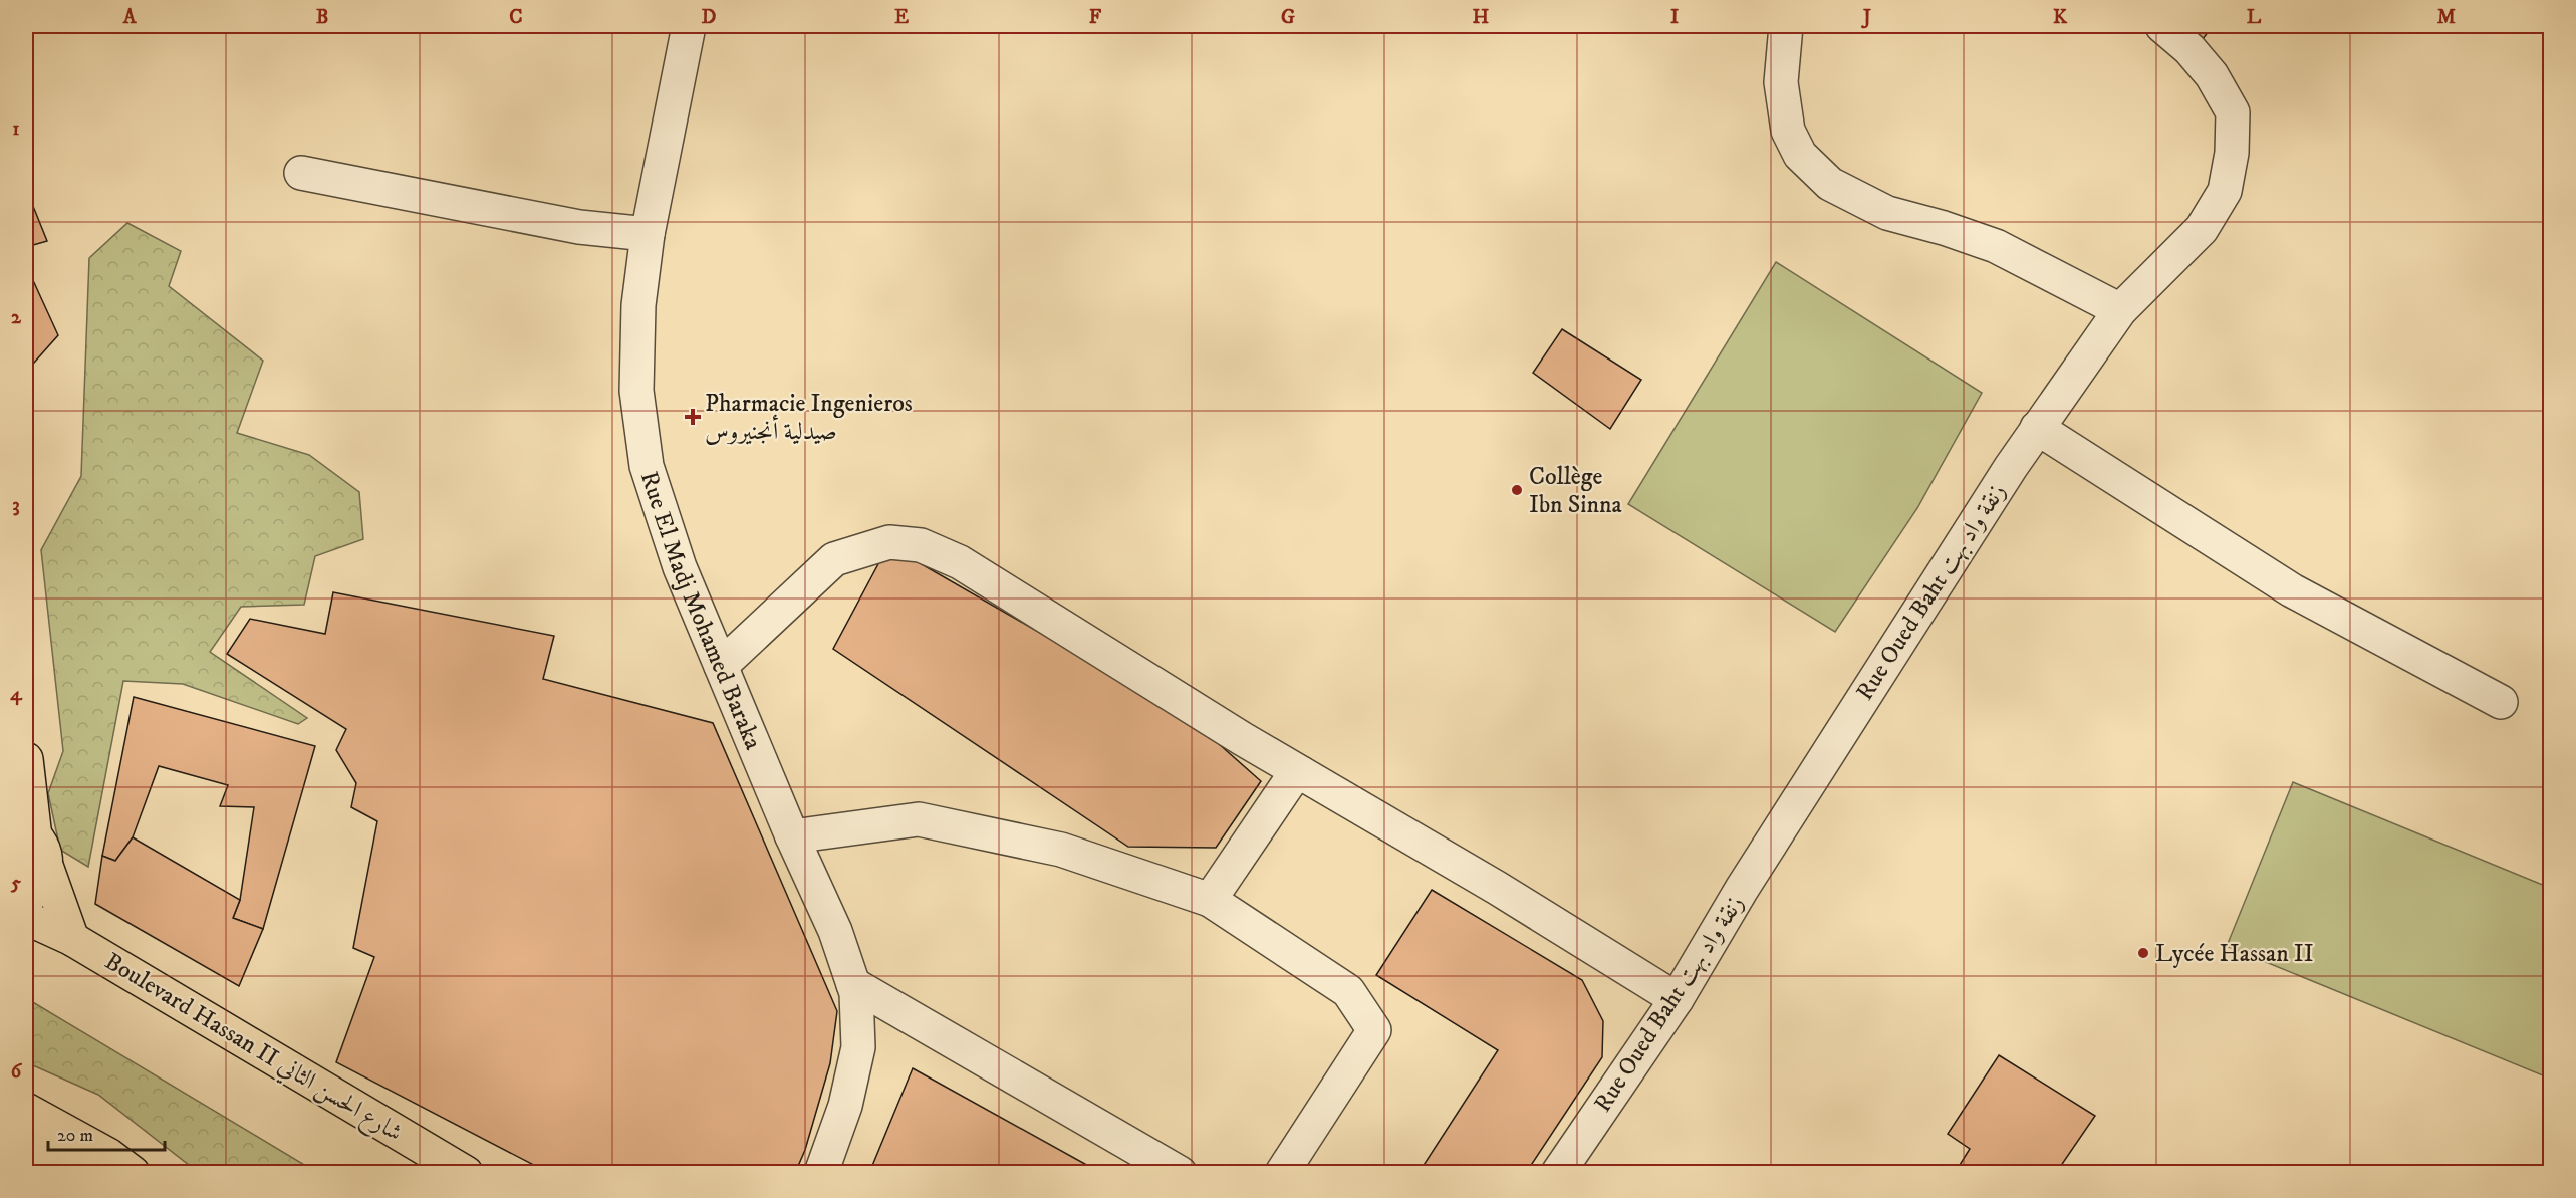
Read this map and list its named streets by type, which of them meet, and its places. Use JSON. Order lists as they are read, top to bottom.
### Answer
{
  "streets": {
    "main road": ["Boulevard Hassan II شارع الحسن الثاني"],
    "street": ["Rue Oued Baht زنقة واد بهت", "Rue El Madj Mohamed Baraka"]
  },
  "places": {
    "health": ["Pharmacie Ingenieros صيدلية أنجنيروس"],
    "other": ["Collège Ibn Sinna", "Lycée Hassan II"]
  },
  "scale_bar": "20 m",
  "grid": {
    "columns": [
      "A",
      "B",
      "C",
      "D",
      "E",
      "F",
      "G",
      "H",
      "I",
      "J",
      "K",
      "L",
      "M"
    ],
    "rows": [
      "1",
      "2",
      "3",
      "4",
      "5",
      "6"
    ]
  }
}
